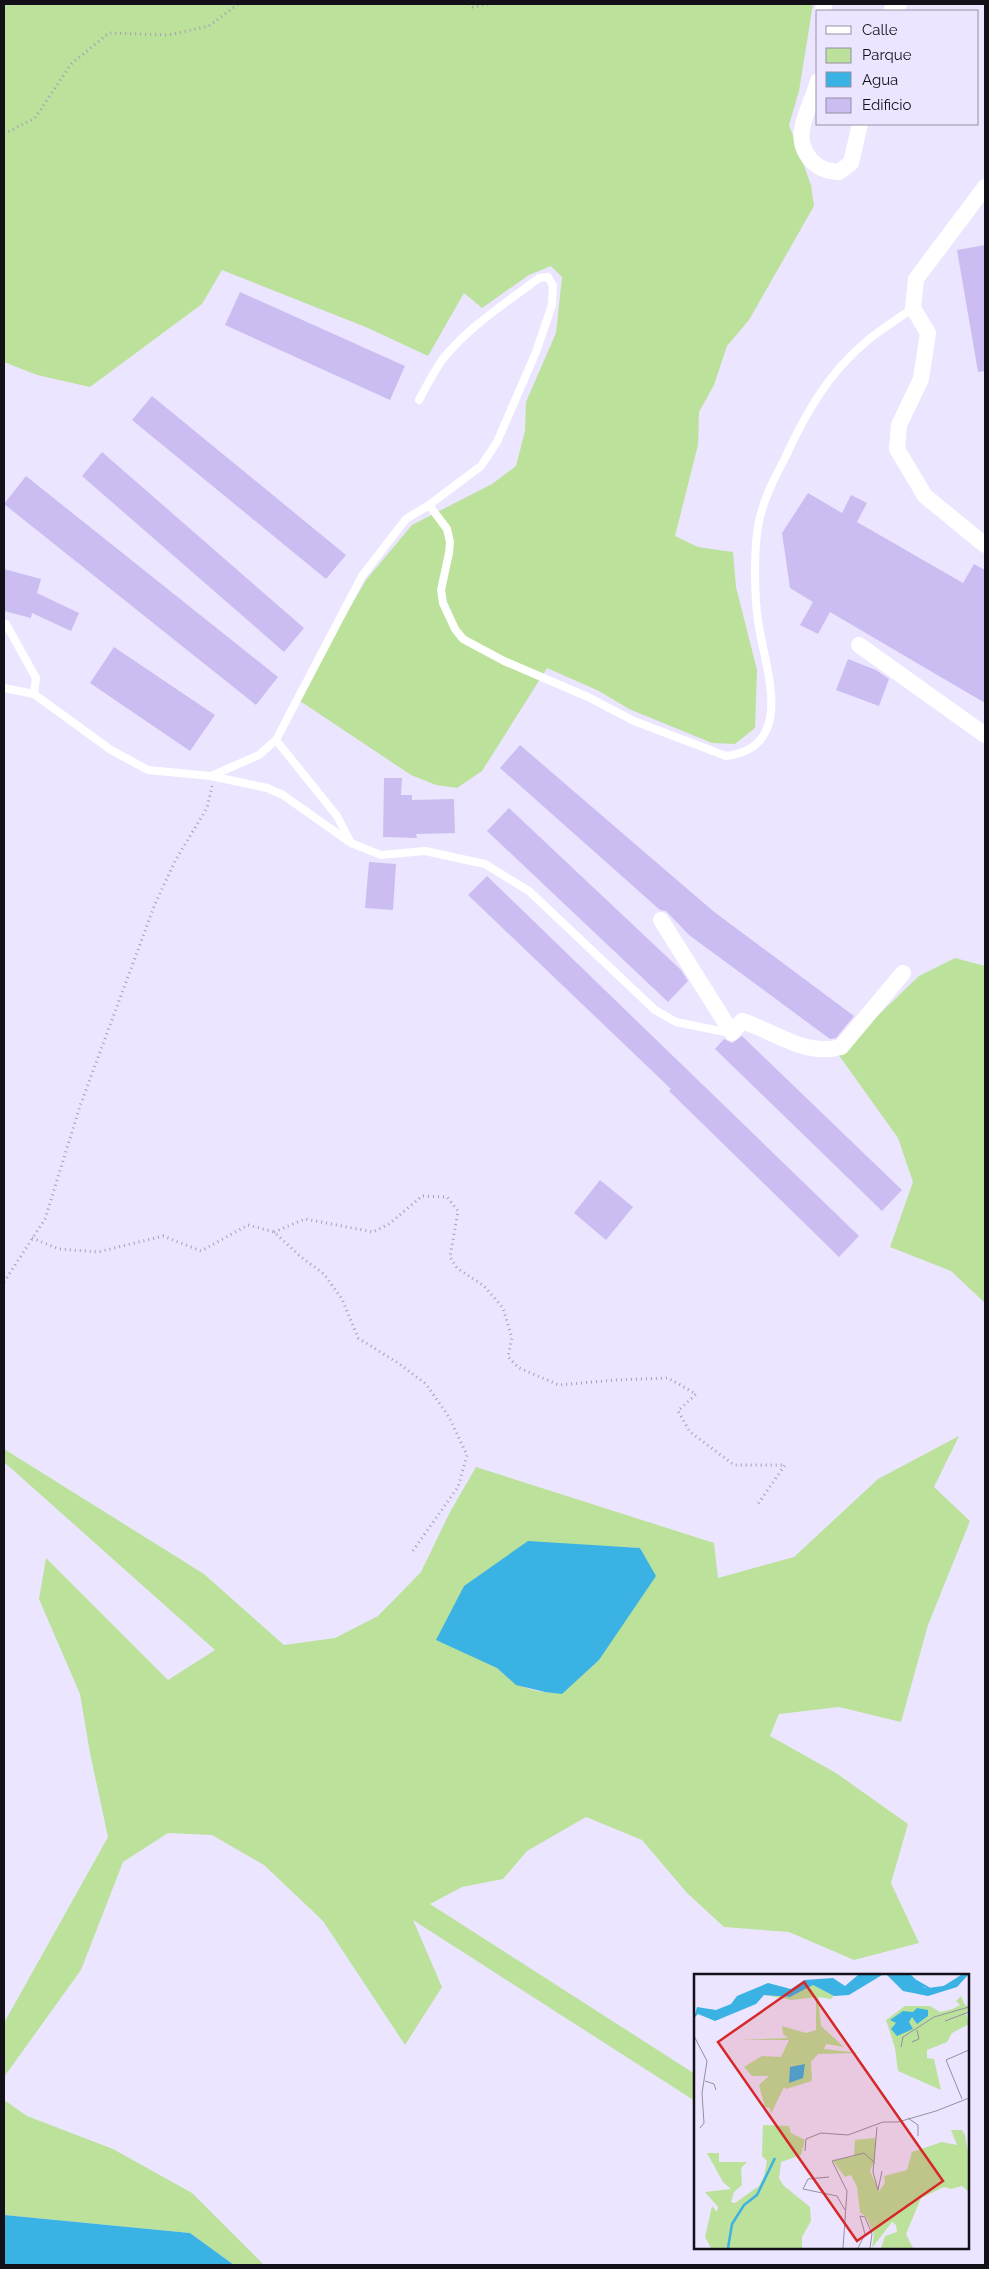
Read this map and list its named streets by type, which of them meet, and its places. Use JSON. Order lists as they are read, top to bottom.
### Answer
{
  "legend": [
    "Calle",
    "Parque",
    "Agua",
    "Edificio"
  ]
}
